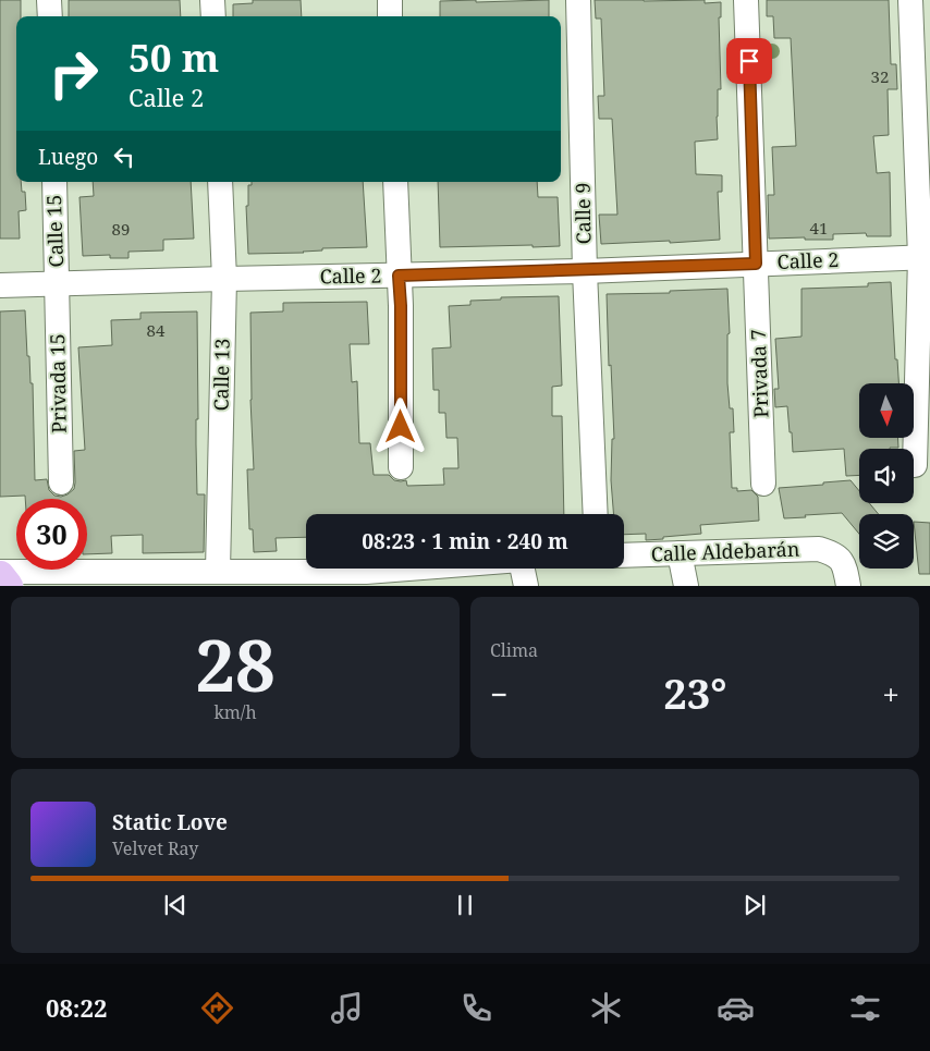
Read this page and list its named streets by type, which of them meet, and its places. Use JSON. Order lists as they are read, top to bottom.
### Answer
{
  "streets": {
    "street": [
      "Calle 9",
      "Calle 15",
      "Calle 2",
      "Privada 7",
      "Calle 13",
      "Privada 15",
      "Calle Aldebarán"
    ]
  },
  "crossings": [
    ["Calle 9", "Calle 2"],
    ["Calle 15", "Calle 2"],
    ["Calle 15", "Privada 15"],
    ["Calle 2", "Privada 7"],
    ["Calle 2", "Calle 13"],
    ["Calle 2", "Privada 15"]
  ],
  "house_numbers": [
    "32",
    "41",
    "89",
    "84"
  ],
  "north": "bottom",
  "page": {
    "turn": ["50 m", "Calle 2"],
    "then": "Luego",
    "limit": "30",
    "trip": "08:23 · 1 min · 240 m",
    "tile": [
      ["28", "km/h"],
      "Clima"
    ],
    "heat": ["−", "23°", "+"],
    "song": ["Static Love", "Velvet Ray"],
    "tabs": "08:22"
  }
}
